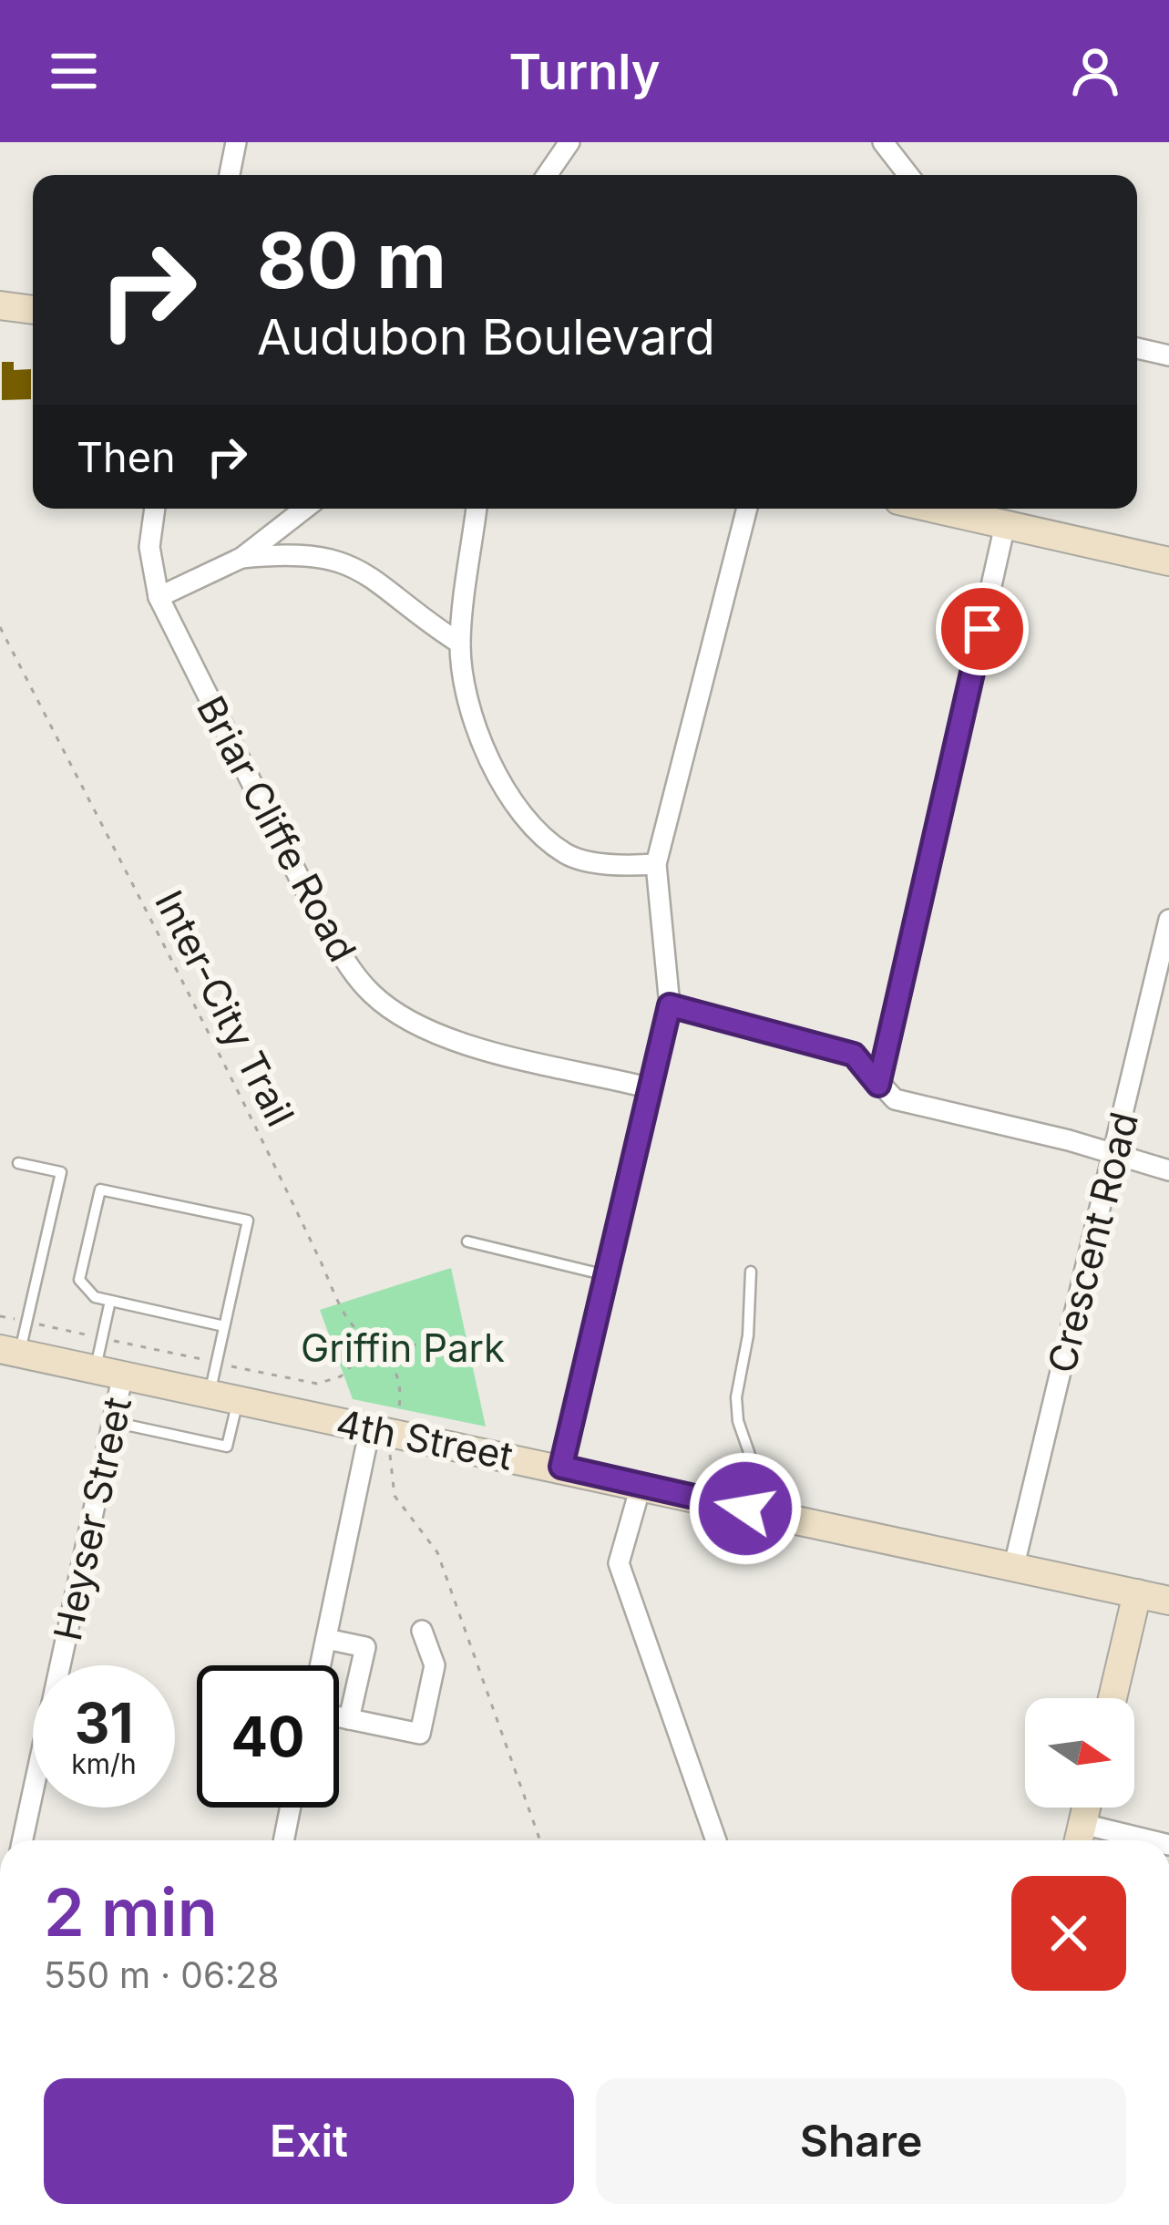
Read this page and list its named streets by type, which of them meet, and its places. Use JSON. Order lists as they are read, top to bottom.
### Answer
{
  "streets": {
    "street": [
      "Briar Cliffe Road",
      "Crescent Road",
      "4th Street",
      "Heyser Street"
    ],
    "path": ["Inter-City Trail"]
  },
  "crossings": [
    ["Crescent Road", "4th Street"],
    ["4th Street", "Heyser Street"]
  ],
  "parks": ["Griffin Park"],
  "north": "right",
  "page": {
    "header": "Turnly",
    "turn": ["80 m", "Audubon Boulevard"],
    "then": "Then",
    "speed": "31 km/h",
    "limit": "40",
    "heading": ["2 min", "550 m · 06:28"],
    "buttons": ["Exit", "Share"]
  }
}
